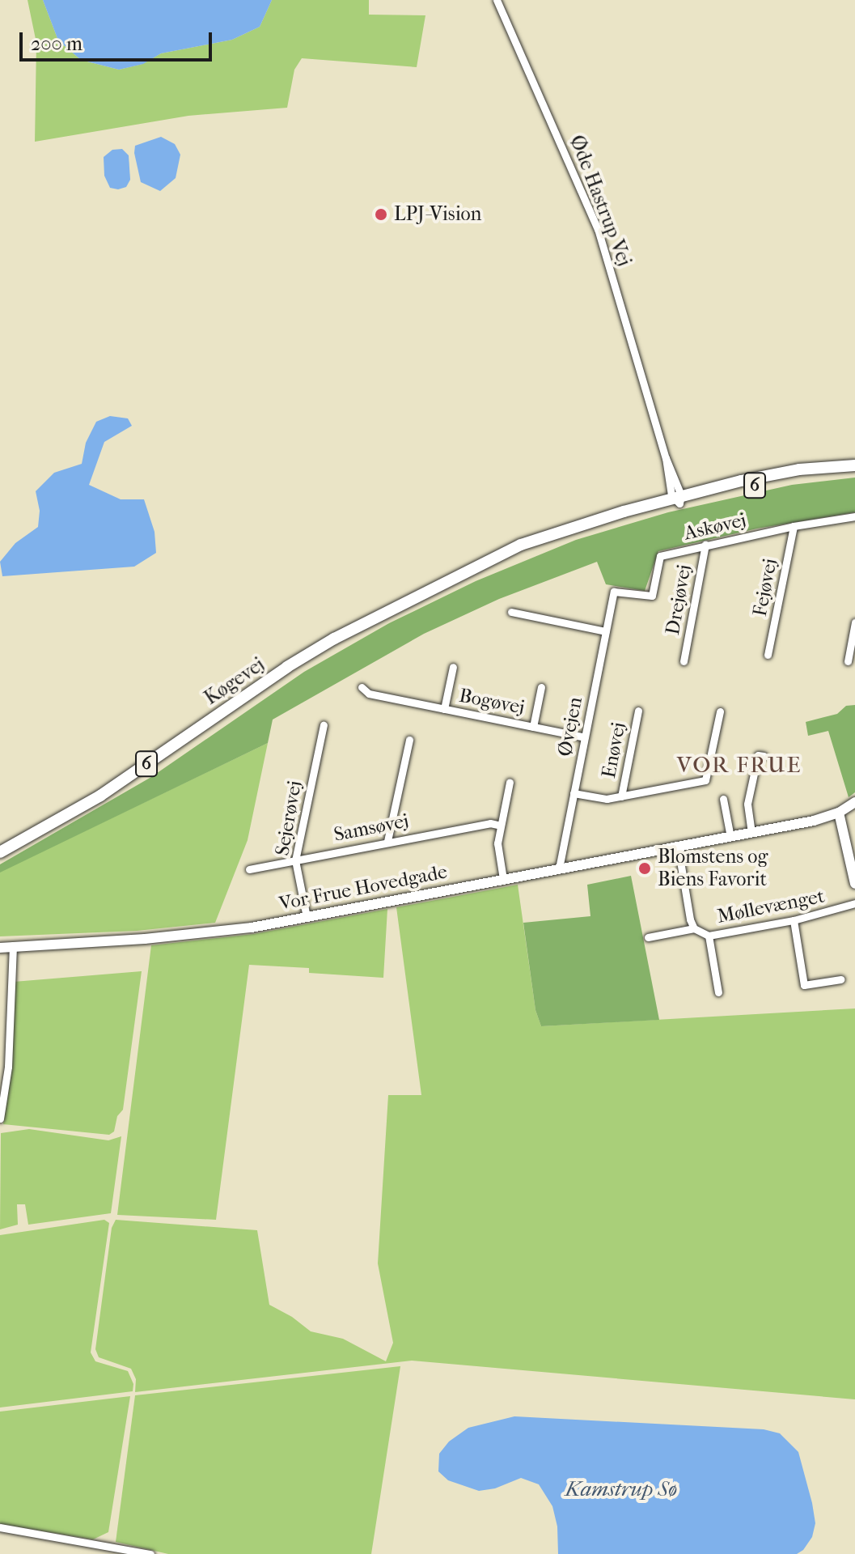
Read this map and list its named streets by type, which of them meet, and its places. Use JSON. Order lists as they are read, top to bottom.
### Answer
{
  "streets": {
    "main road": ["6", "Køgevej"],
    "street": [
      "Øde Hastrup Vej",
      "Askøvej",
      "Fejøvej",
      "Drejøvej",
      "Bogøvej",
      "Øvejen",
      "Enøvej",
      "Sejerøvej",
      "Samsøvej",
      "Vor Frue Hovedgade",
      "Møllevænget"
    ]
  },
  "crossings": [
    ["Øde Hastrup Vej", "Køgevej"],
    ["Askøvej", "Fejøvej"],
    ["Askøvej", "Drejøvej"],
    ["Askøvej", "Øvejen"],
    ["Bogøvej", "Øvejen"],
    ["Øvejen", "Vor Frue Hovedgade"],
    ["Sejerøvej", "Samsøvej"],
    ["Sejerøvej", "Vor Frue Hovedgade"],
    ["Vor Frue Hovedgade", "Møllevænget"]
  ],
  "districts": ["VOR FRUE"],
  "water": ["Kamstrup Sø"],
  "places": ["LPJ-Vision", "Blomstens og Biens Favorit"],
  "scale_bar": "200 m"
}
